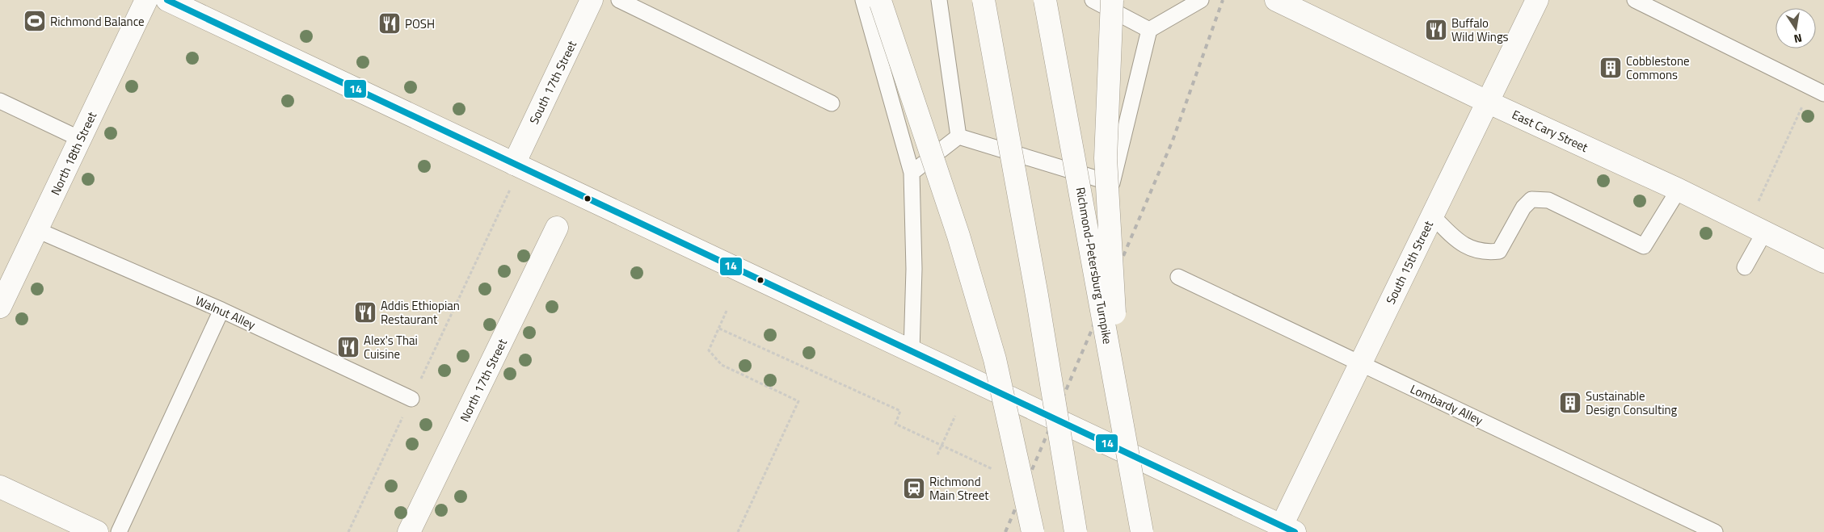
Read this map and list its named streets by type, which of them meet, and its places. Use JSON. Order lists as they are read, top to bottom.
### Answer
{
  "streets": {
    "main road": [
      "South 17th Street",
      "East Cary Street",
      "North 18th Street",
      "South 15th Street",
      "Richmond-Petersburg Turnpike",
      "North 17th Street"
    ],
    "lane": ["Walnut Alley", "Lombardy Alley"]
  },
  "crossings": [
    ["East Cary Street", "South 15th Street"],
    ["North 18th Street", "Walnut Alley"],
    ["South 15th Street", "Lombardy Alley"]
  ],
  "places": {
    "sports": ["Richmond Balance"],
    "restaurant": [
      "POSH",
      "Buffalo Wild Wings",
      "Addis Ethiopian Restaurant",
      "Alex's Thai Cuisine"
    ],
    "building": ["Cobblestone Commons", "Sustainable Design Consulting"],
    "station": ["Richmond Main Street"]
  },
  "lines": ["transit line 14"],
  "north": "bottom"
}
